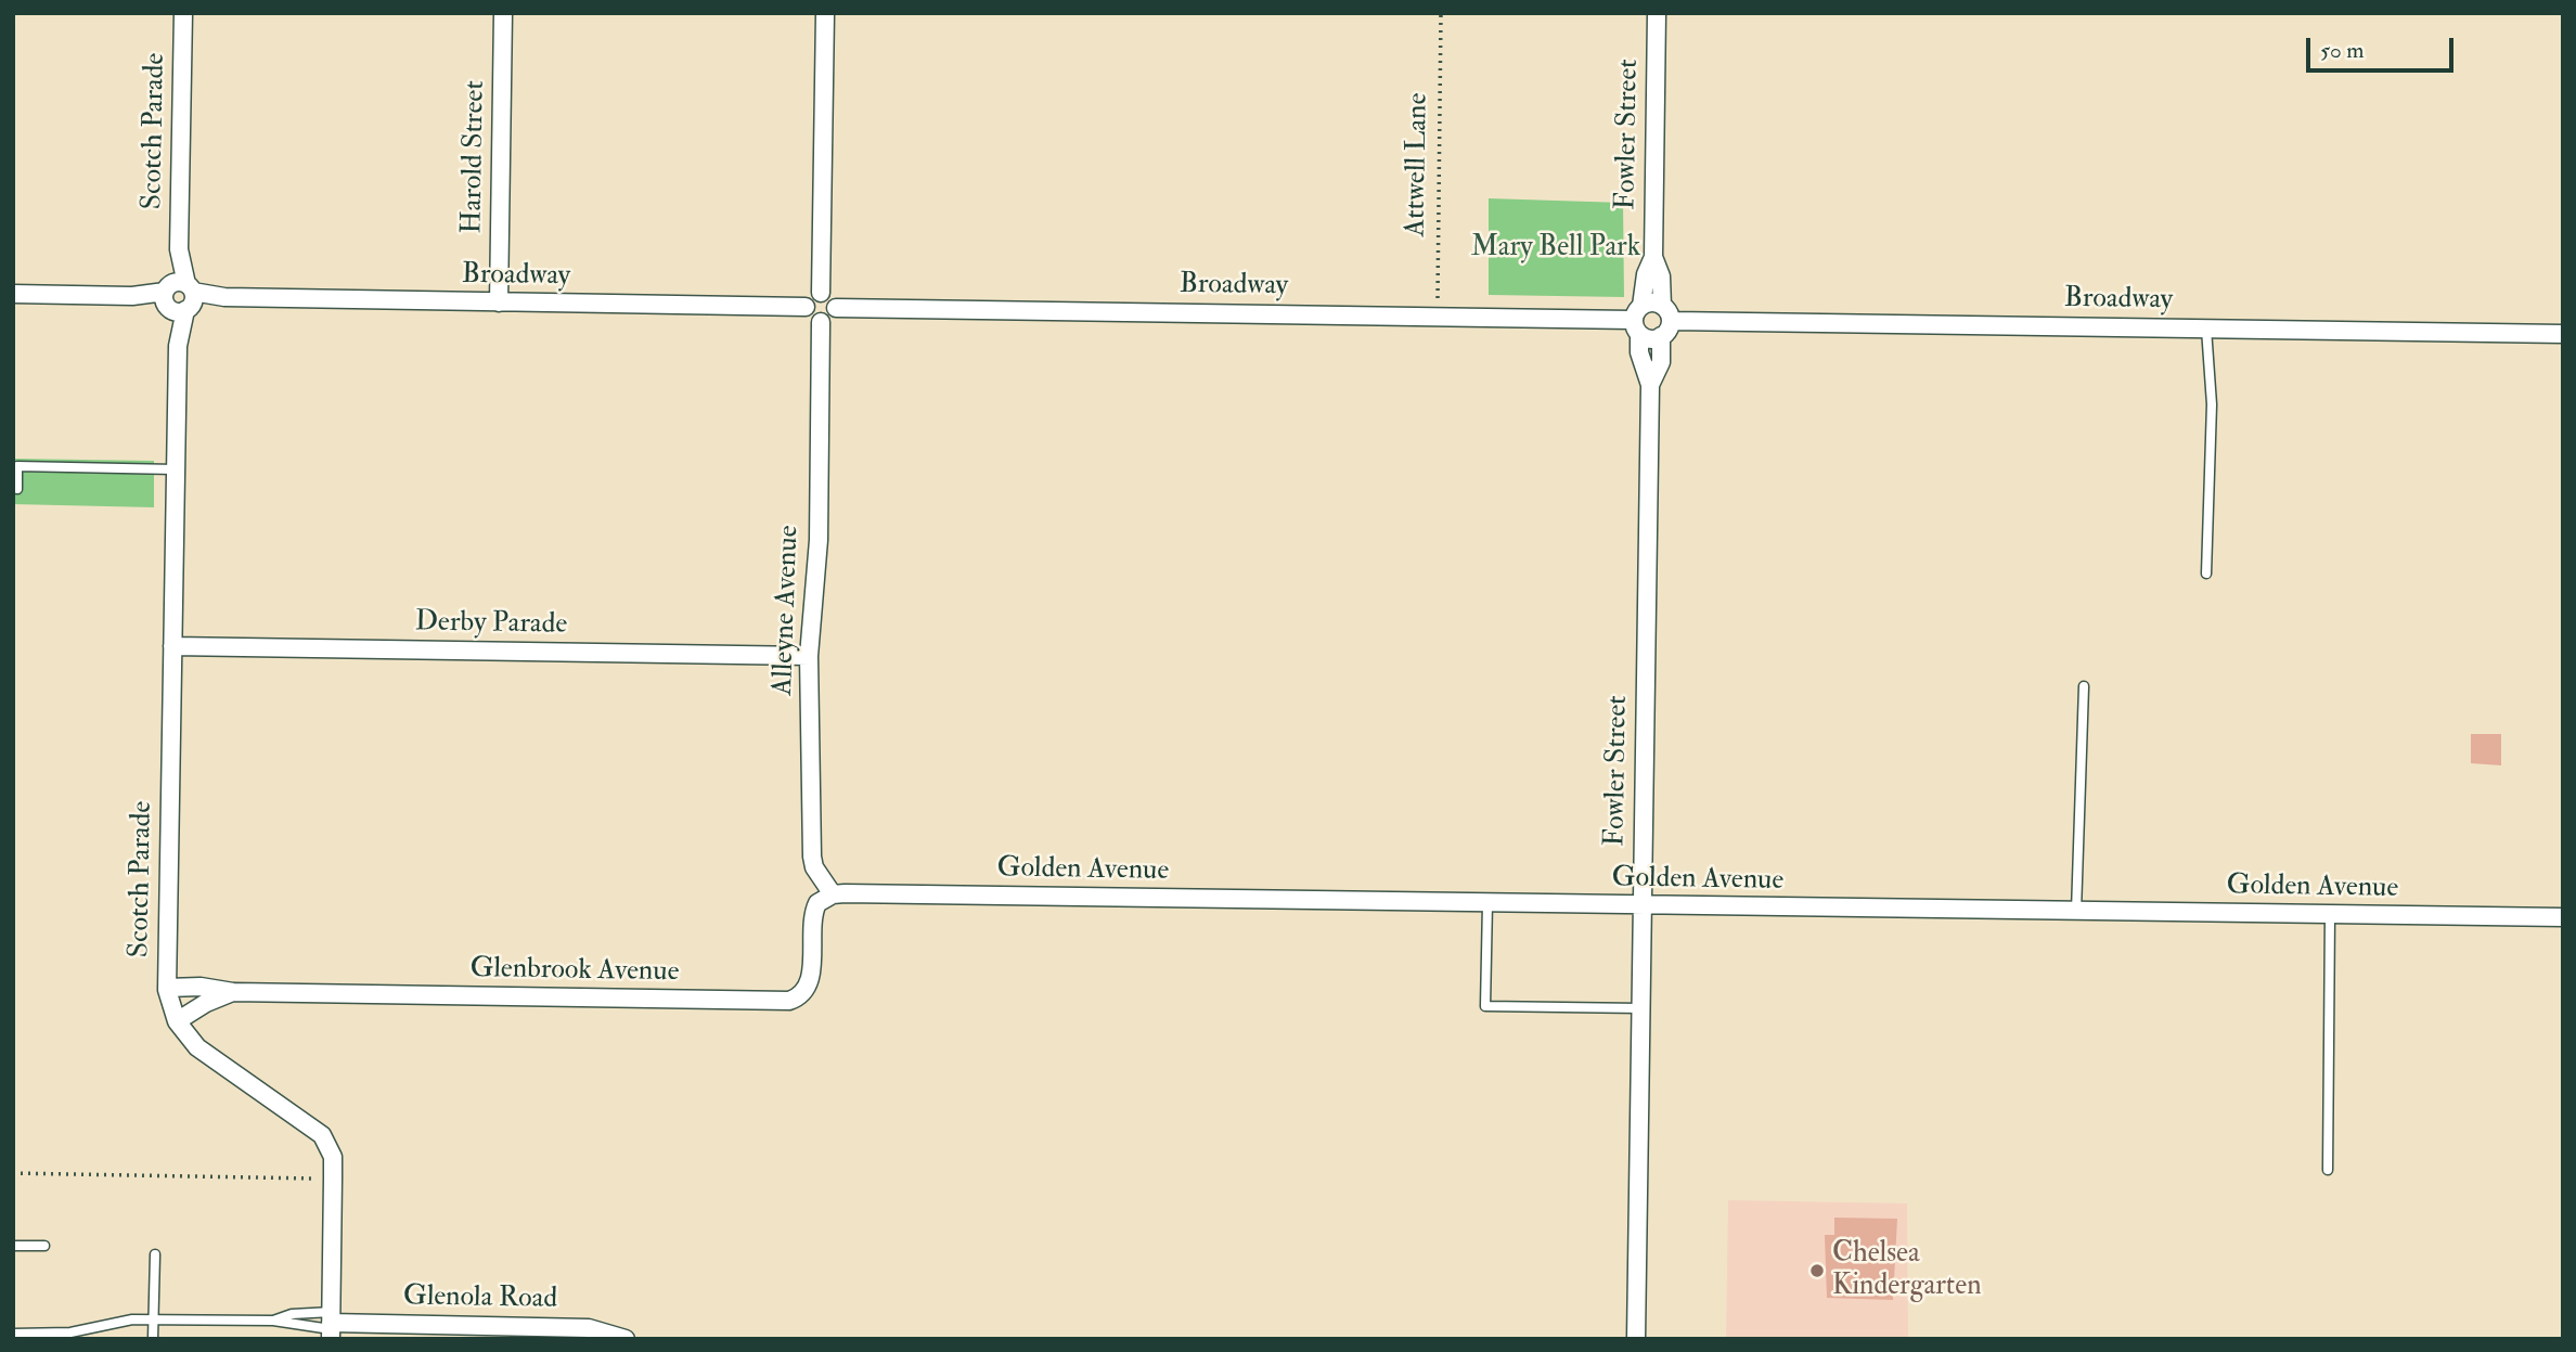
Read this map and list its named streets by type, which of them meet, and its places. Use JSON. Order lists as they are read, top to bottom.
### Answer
{
  "streets": {
    "street": [
      "Scotch Parade",
      "Fowler Street",
      "Harold Street",
      "Broadway",
      "Alleyne Avenue",
      "Derby Parade",
      "Golden Avenue",
      "Glenbrook Avenue",
      "Glenola Road"
    ],
    "path": ["Attwell Lane"]
  },
  "crossings": [
    ["Scotch Parade", "Broadway"],
    ["Scotch Parade", "Derby Parade"],
    ["Scotch Parade", "Glenbrook Avenue"],
    ["Scotch Parade", "Glenola Road"],
    ["Fowler Street", "Broadway"],
    ["Fowler Street", "Golden Avenue"],
    ["Harold Street", "Broadway"],
    ["Attwell Lane", "Broadway"],
    ["Broadway", "Alleyne Avenue"],
    ["Alleyne Avenue", "Derby Parade"],
    ["Alleyne Avenue", "Golden Avenue"],
    ["Alleyne Avenue", "Glenbrook Avenue"],
    ["Golden Avenue", "Glenbrook Avenue"]
  ],
  "parks": ["Mary Bell Park"],
  "places": ["Chelsea Kindergarten"],
  "scale_bar": "50 m"
}
